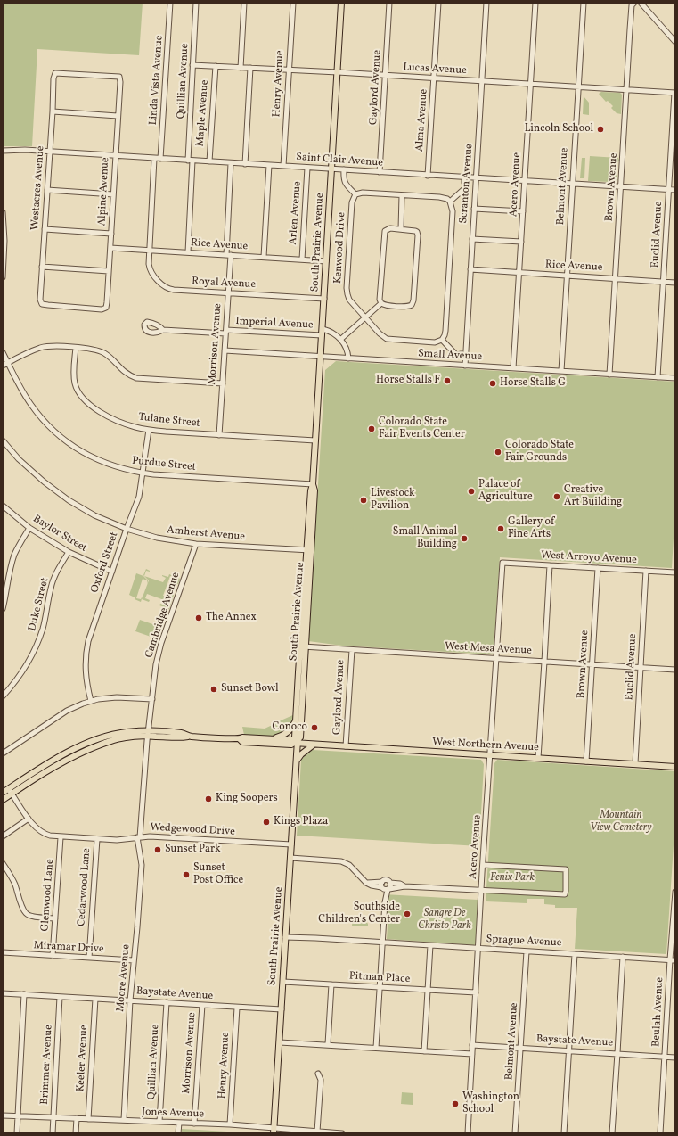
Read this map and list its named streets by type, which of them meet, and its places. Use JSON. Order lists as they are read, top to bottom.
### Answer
{
  "streets": {
    "main road": ["South Prairie Avenue", "West Northern Avenue"],
    "street": [
      "Lucas Avenue",
      "Linda Vista Avenue",
      "Quillian Avenue",
      "Henry Avenue",
      "Gaylord Avenue",
      "Maple Avenue",
      "Alma Avenue",
      "Saint Clair Avenue",
      "Scranton Avenue",
      "Acero Avenue",
      "Belmont Avenue",
      "Brown Avenue",
      "Westacres Avenue",
      "Alpine Avenue",
      "Arlen Avenue",
      "Euclid Avenue",
      "Rice Avenue",
      "Kenwood Drive",
      "Royal Avenue",
      "Imperial Avenue",
      "Morrison Avenue",
      "Small Avenue",
      "Tulane Street",
      "Purdue Street",
      "Baylor Street",
      "Amherst Avenue",
      "West Arroyo Avenue",
      "Oxford Street",
      "Duke Street",
      "Cambridge Avenue",
      "West Mesa Avenue",
      "Wedgewood Drive",
      "Cedarwood Lane",
      "Glenwood Lane",
      "Sprague Avenue",
      "Miramar Drive",
      "Moore Avenue",
      "Pitman Place",
      "Baystate Avenue",
      "Beulah Avenue",
      "Keeler Avenue",
      "Brimmer Avenue",
      "Jones Avenue"
    ]
  },
  "crossings": [
    ["Lucas Avenue", "Quillian Avenue"],
    ["Lucas Avenue", "Henry Avenue"],
    ["Lucas Avenue", "Gaylord Avenue"],
    ["Lucas Avenue", "Maple Avenue"],
    ["Lucas Avenue", "Alma Avenue"],
    ["Lucas Avenue", "Scranton Avenue"],
    ["Lucas Avenue", "Acero Avenue"],
    ["Lucas Avenue", "Belmont Avenue"],
    ["Lucas Avenue", "Brown Avenue"],
    ["Lucas Avenue", "Euclid Avenue"],
    ["Lucas Avenue", "South Prairie Avenue"],
    ["Linda Vista Avenue", "Saint Clair Avenue"],
    ["Quillian Avenue", "Saint Clair Avenue"],
    ["Quillian Avenue", "Rice Avenue"],
    ["Quillian Avenue", "Baystate Avenue"],
    ["Quillian Avenue", "Jones Avenue"],
    ["Henry Avenue", "Saint Clair Avenue"],
    ["Henry Avenue", "Baystate Avenue"],
    ["Henry Avenue", "Jones Avenue"],
    ["Gaylord Avenue", "Saint Clair Avenue"],
    ["Gaylord Avenue", "West Mesa Avenue"],
    ["Gaylord Avenue", "West Northern Avenue"],
    ["Maple Avenue", "Saint Clair Avenue"],
    ["Alma Avenue", "Saint Clair Avenue"],
    ["Saint Clair Avenue", "Scranton Avenue"],
    ["Saint Clair Avenue", "Acero Avenue"],
    ["Saint Clair Avenue", "Belmont Avenue"],
    ["Saint Clair Avenue", "Brown Avenue"],
    ["Saint Clair Avenue", "Westacres Avenue"],
    ["Saint Clair Avenue", "Alpine Avenue"],
    ["Saint Clair Avenue", "Arlen Avenue"],
    ["Saint Clair Avenue", "Euclid Avenue"],
    ["Saint Clair Avenue", "South Prairie Avenue"],
    ["Saint Clair Avenue", "Royal Avenue"],
    ["Saint Clair Avenue", "Morrison Avenue"],
    ["Scranton Avenue", "Rice Avenue"],
    ["Scranton Avenue", "Small Avenue"],
    ["Acero Avenue", "Rice Avenue"],
    ["Acero Avenue", "Small Avenue"],
    ["Acero Avenue", "West Arroyo Avenue"],
    ["Acero Avenue", "West Mesa Avenue"],
    ["Acero Avenue", "West Northern Avenue"],
    ["Acero Avenue", "Sprague Avenue"],
    ["Acero Avenue", "Pitman Place"],
    ["Acero Avenue", "Baystate Avenue"],
    ["Belmont Avenue", "Rice Avenue"],
    ["Belmont Avenue", "Small Avenue"],
    ["Belmont Avenue", "Sprague Avenue"],
    ["Belmont Avenue", "Baystate Avenue"],
    ["Brown Avenue", "Rice Avenue"],
    ["Brown Avenue", "Small Avenue"],
    ["Brown Avenue", "West Arroyo Avenue"],
    ["Brown Avenue", "West Mesa Avenue"],
    ["Brown Avenue", "West Northern Avenue"],
    ["Westacres Avenue", "Alpine Avenue"],
    ["Alpine Avenue", "Rice Avenue"],
    ["Arlen Avenue", "Rice Avenue"],
    ["Euclid Avenue", "Rice Avenue"],
    ["Euclid Avenue", "Small Avenue"],
    ["Euclid Avenue", "West Arroyo Avenue"],
    ["Euclid Avenue", "West Mesa Avenue"],
    ["Euclid Avenue", "West Northern Avenue"],
    ["South Prairie Avenue", "Rice Avenue"],
    ["South Prairie Avenue", "Royal Avenue"],
    ["South Prairie Avenue", "Imperial Avenue"],
    ["South Prairie Avenue", "Small Avenue"],
    ["South Prairie Avenue", "Tulane Street"],
    ["South Prairie Avenue", "Purdue Street"],
    ["South Prairie Avenue", "Amherst Avenue"],
    ["South Prairie Avenue", "West Mesa Avenue"],
    ["South Prairie Avenue", "West Northern Avenue"],
    ["South Prairie Avenue", "Wedgewood Drive"],
    ["South Prairie Avenue", "Sprague Avenue"],
    ["South Prairie Avenue", "Pitman Place"],
    ["South Prairie Avenue", "Baystate Avenue"],
    ["South Prairie Avenue", "Jones Avenue"],
    ["Rice Avenue", "Royal Avenue"],
    ["Rice Avenue", "Morrison Avenue"],
    ["Royal Avenue", "Morrison Avenue"],
    ["Imperial Avenue", "Morrison Avenue"],
    ["Morrison Avenue", "Small Avenue"],
    ["Morrison Avenue", "Tulane Street"],
    ["Morrison Avenue", "Baystate Avenue"],
    ["Morrison Avenue", "Jones Avenue"],
    ["Tulane Street", "Oxford Street"],
    ["Purdue Street", "Oxford Street"],
    ["Baylor Street", "Oxford Street"],
    ["Baylor Street", "Duke Street"],
    ["Amherst Avenue", "Oxford Street"],
    ["Amherst Avenue", "Cambridge Avenue"],
    ["Cambridge Avenue", "West Northern Avenue"],
    ["Cambridge Avenue", "Moore Avenue"],
    ["West Northern Avenue", "Wedgewood Drive"],
    ["West Northern Avenue", "Moore Avenue"],
    ["Wedgewood Drive", "Cedarwood Lane"],
    ["Wedgewood Drive", "Glenwood Lane"],
    ["Wedgewood Drive", "Moore Avenue"],
    ["Cedarwood Lane", "Miramar Drive"],
    ["Glenwood Lane", "Miramar Drive"],
    ["Sprague Avenue", "Beulah Avenue"],
    ["Miramar Drive", "Moore Avenue"],
    ["Moore Avenue", "Baystate Avenue"],
    ["Moore Avenue", "Jones Avenue"],
    ["Baystate Avenue", "Beulah Avenue"],
    ["Baystate Avenue", "Keeler Avenue"],
    ["Baystate Avenue", "Brimmer Avenue"],
    ["Keeler Avenue", "Jones Avenue"],
    ["Brimmer Avenue", "Jones Avenue"]
  ],
  "parks": ["Mountain View Cemetery", "Fenix Park", "Sangre De Christo Park"],
  "places": [
    "Lincoln School",
    "Horse Stalls F",
    "Horse Stalls G",
    "Colorado State Fair Events Center",
    "Colorado State Fair Grounds",
    "Palace of Agriculture",
    "Creative Art Building",
    "Livestock Pavilion",
    "Gallery of Fine Arts",
    "Small Animal Building",
    "The Annex",
    "Sunset Bowl",
    "Conoco",
    "King Soopers",
    "Kings Plaza",
    "Sunset Park",
    "Sunset Post Office",
    "Southside Children's Center",
    "Washington School"
  ]
}
